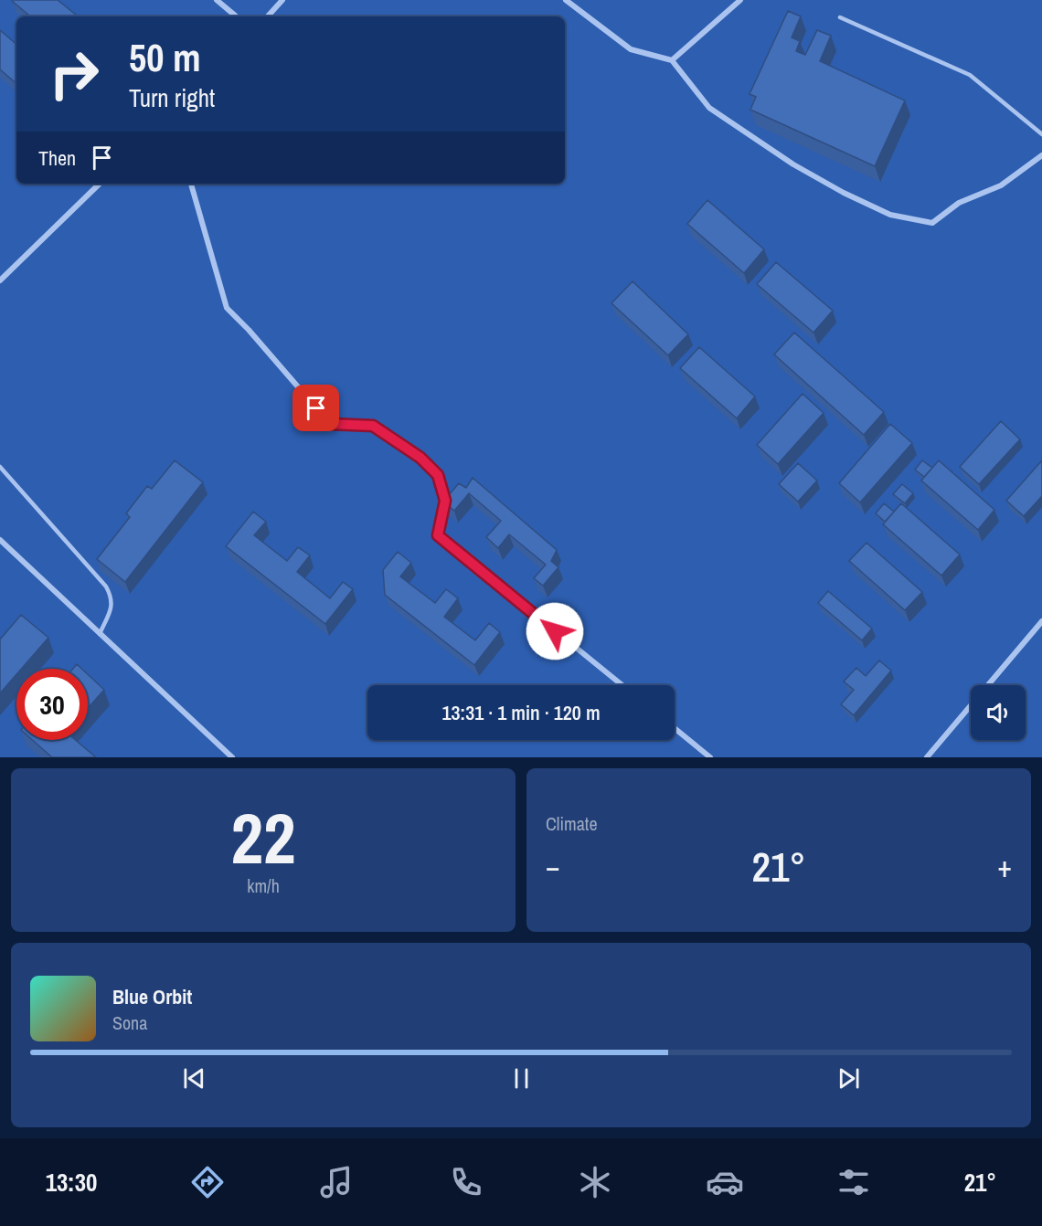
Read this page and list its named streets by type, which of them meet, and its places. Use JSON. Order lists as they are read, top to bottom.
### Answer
{
  "page": {
    "turn": ["50 m", "Turn right"],
    "then": "Then",
    "limit": "30",
    "trip": "13:31 · 1 min · 120 m",
    "tile": [
      ["22", "km/h"],
      "Climate"
    ],
    "heat": ["−", "21°", "+"],
    "song": ["Blue Orbit", "Sona"],
    "tabs": ["13:30", "21°"]
  }
}
